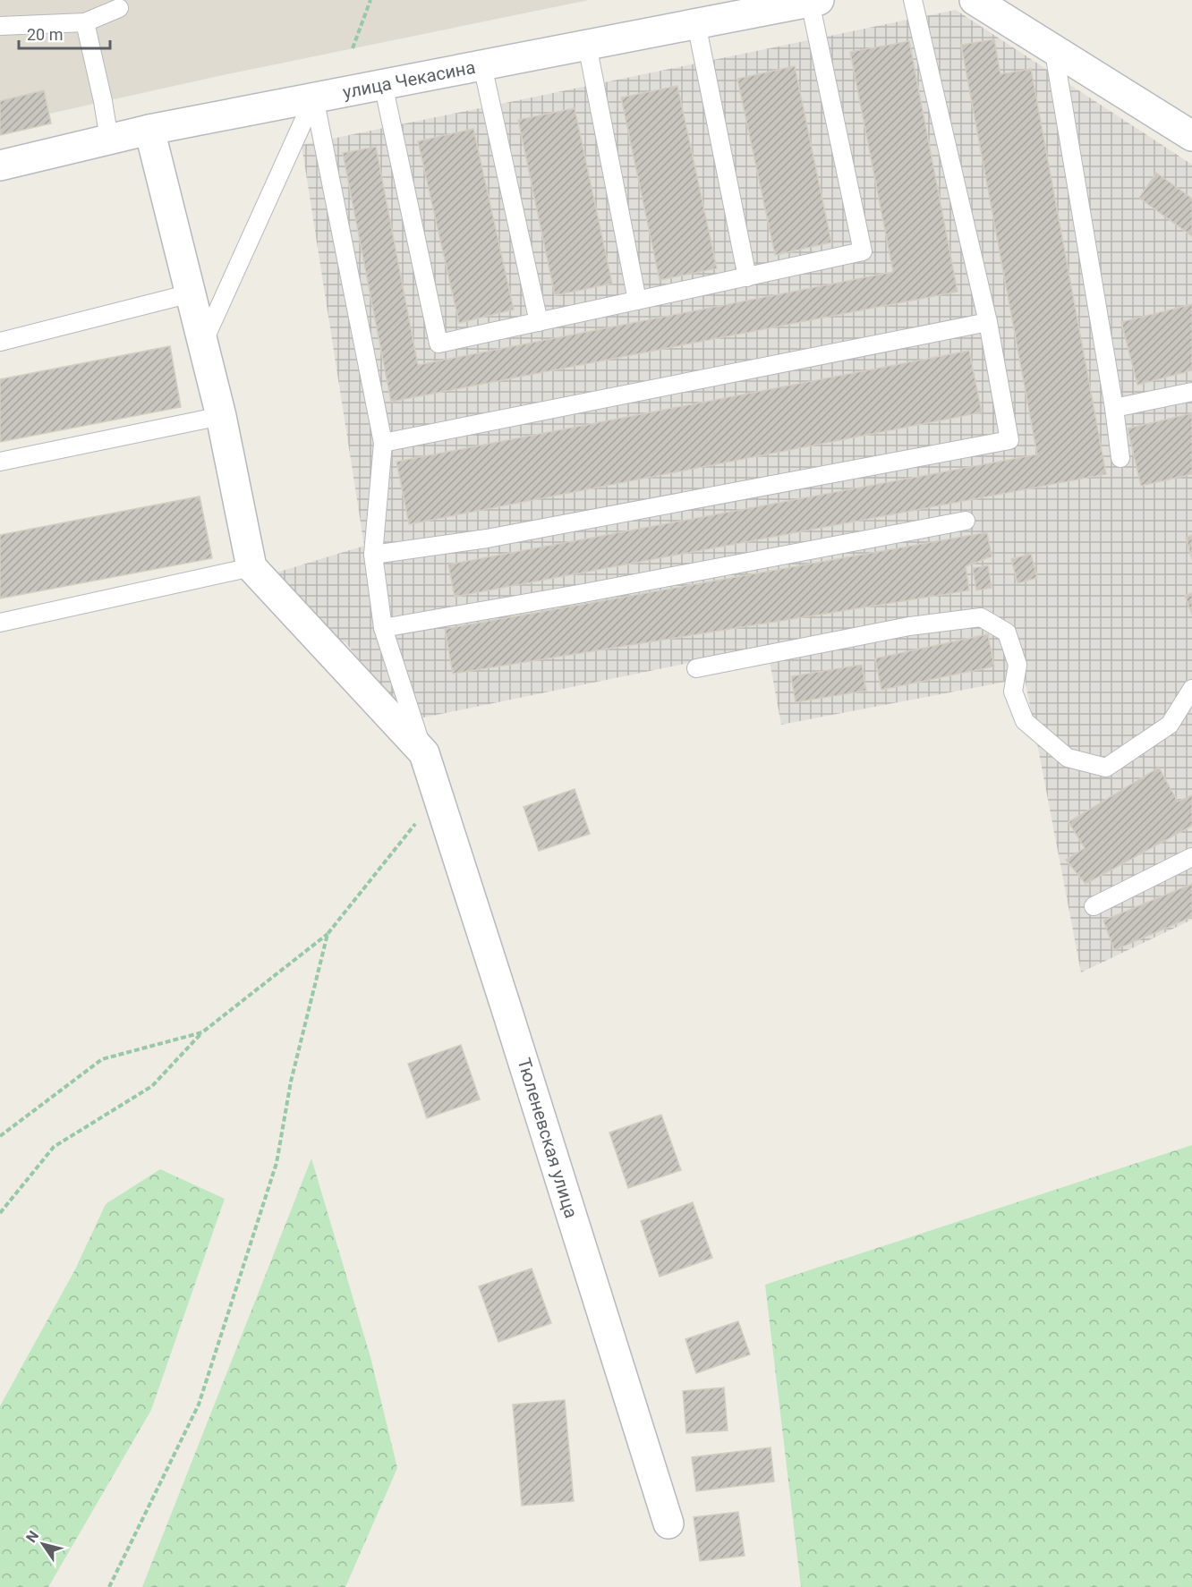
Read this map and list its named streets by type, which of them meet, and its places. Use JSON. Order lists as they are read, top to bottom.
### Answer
{
  "streets": {
    "street": ["улица Чекасина", "Тюленевская улица"]
  },
  "scale_bar": "20 m",
  "north": "top left"
}
